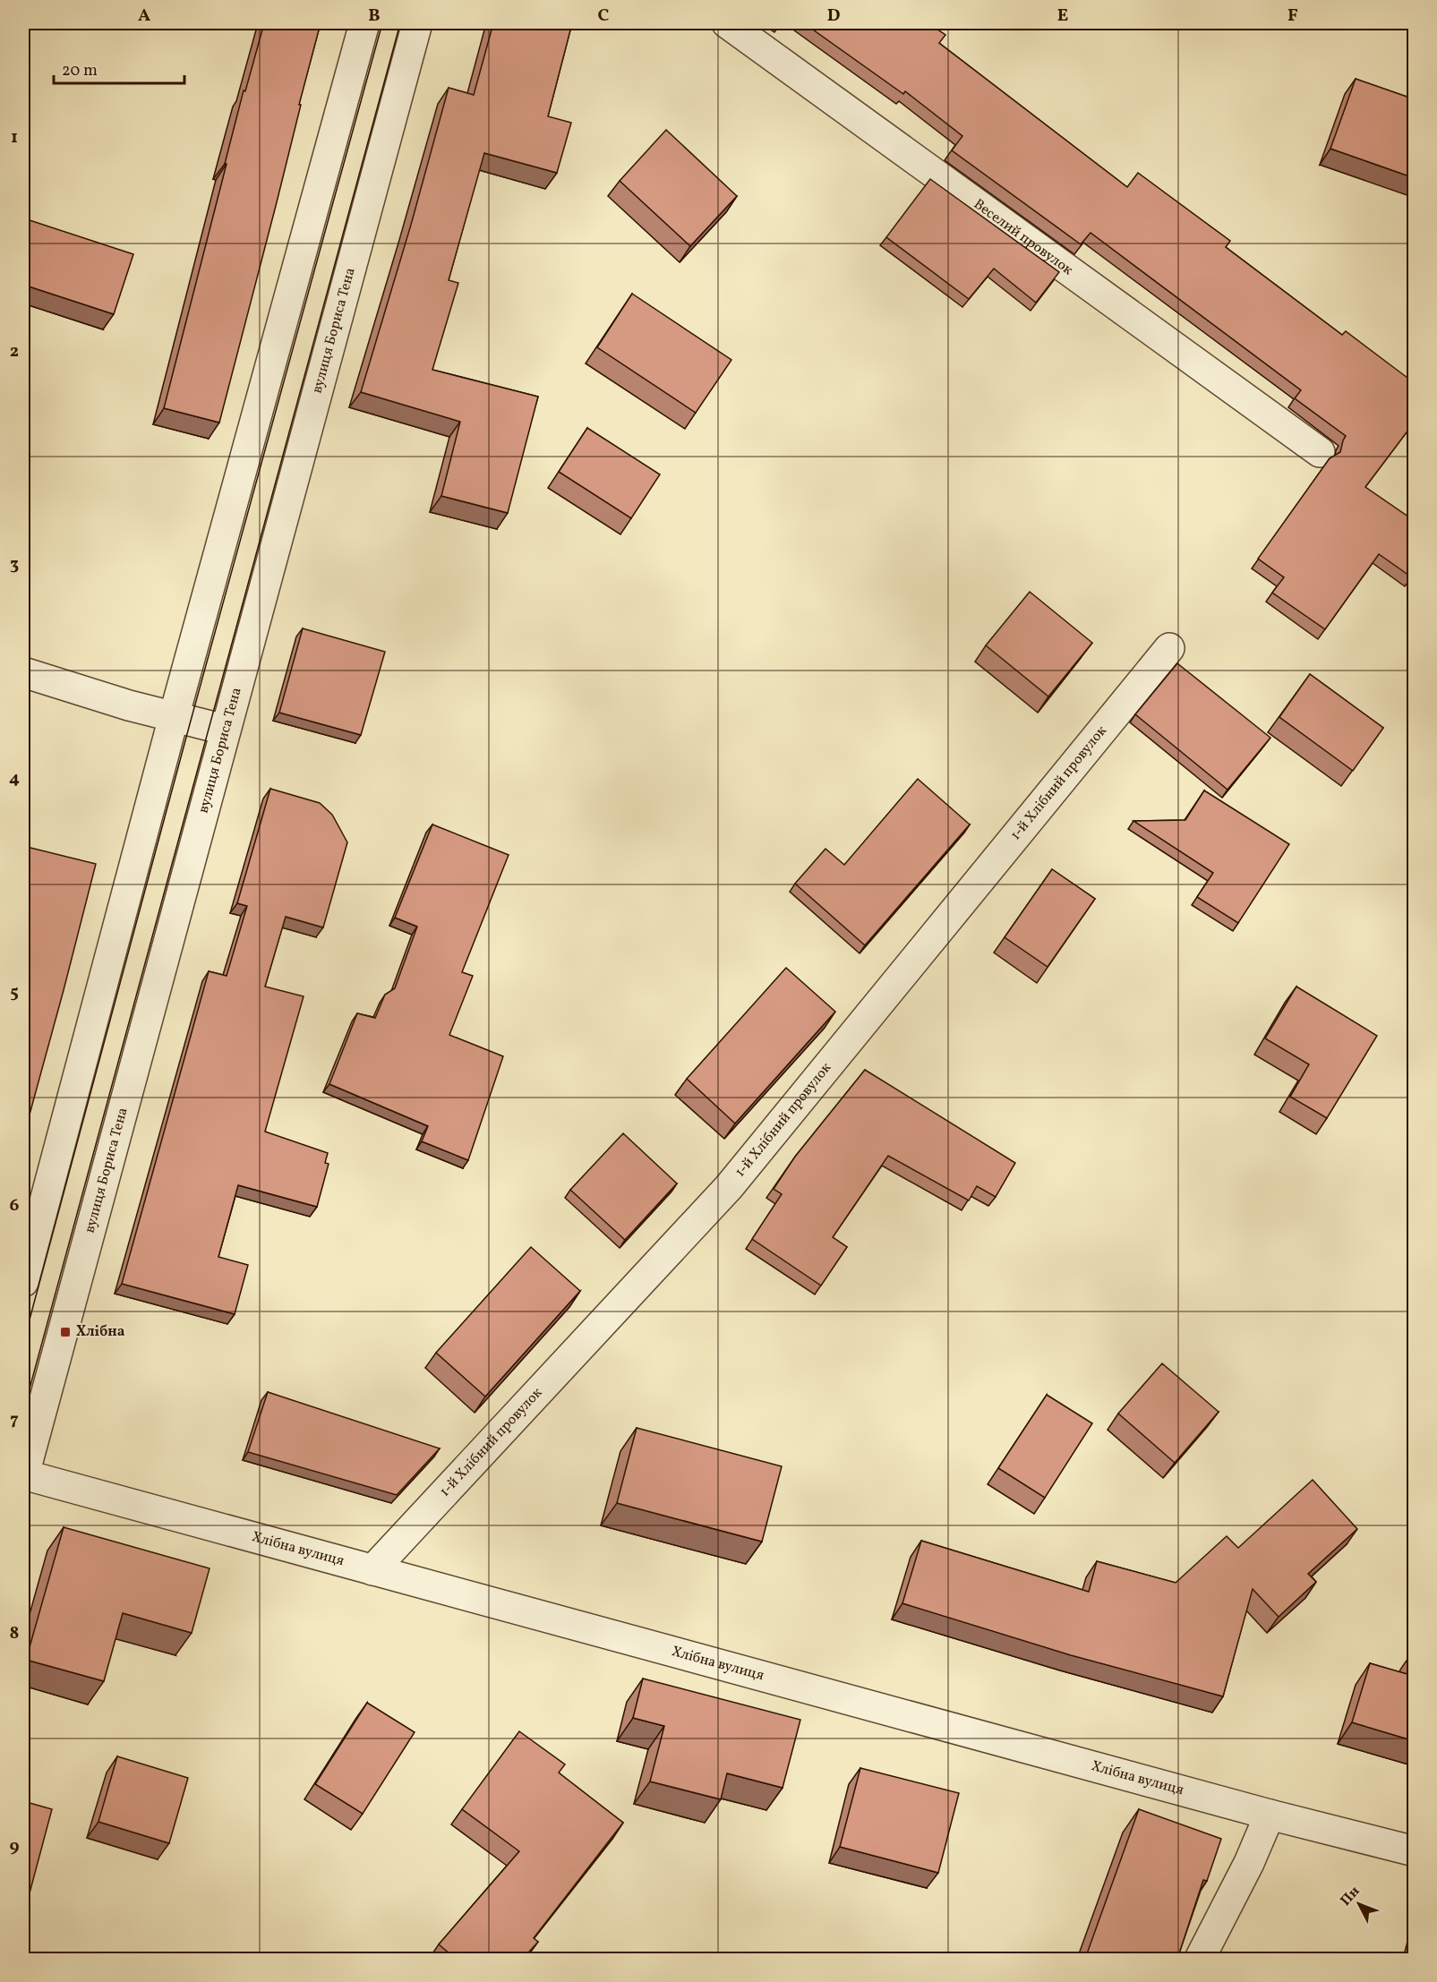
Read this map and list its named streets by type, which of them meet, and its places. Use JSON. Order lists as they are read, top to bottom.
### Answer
{
  "streets": {
    "street": [
      "Веселий провулок",
      "вулиця Бориса Тена",
      "1-й Хлібний провулок",
      "Хлібна вулиця"
    ]
  },
  "crossings": [
    ["вулиця Бориса Тена", "Хлібна вулиця"],
    ["1-й Хлібний провулок", "Хлібна вулиця"]
  ],
  "places": {
    "transit": ["Хлібна"]
  },
  "scale_bar": "20 m",
  "north": "top left",
  "grid": {
    "columns": [
      "A",
      "B",
      "C",
      "D",
      "E",
      "F"
    ],
    "rows": [
      "1",
      "2",
      "3",
      "4",
      "5",
      "6",
      "7",
      "8",
      "9"
    ]
  }
}
